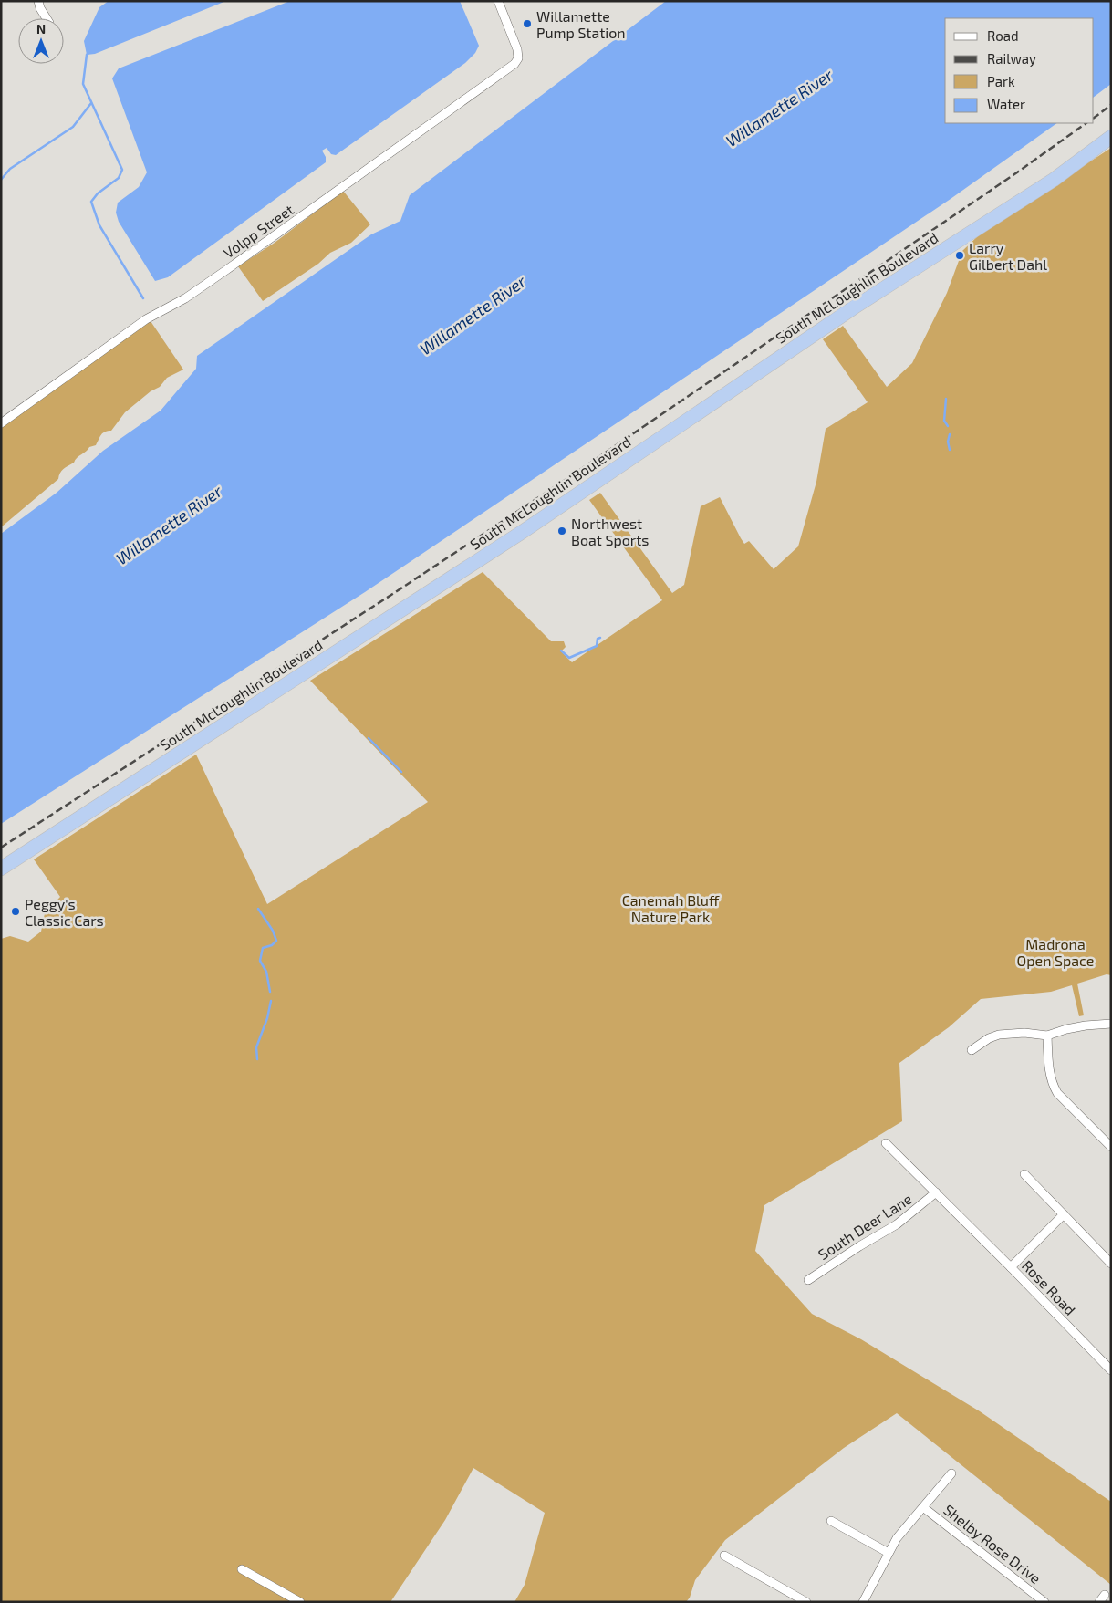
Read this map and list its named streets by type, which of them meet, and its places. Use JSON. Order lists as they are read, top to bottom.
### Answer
{
  "streets": {
    "highway": ["South McLoughlin Boulevard"],
    "street": [
      "Volpp Street",
      "South Deer Lane",
      "Rose Road",
      "Shelby Rose Drive"
    ]
  },
  "crossings": [
    ["South Deer Lane", "Rose Road"]
  ],
  "water": ["Willamette River"],
  "parks": ["Canemah Bluff Nature Park", "Madrona Open Space"],
  "places": [
    "Willamette Pump Station",
    "Larry Gilbert Dahl",
    "Northwest Boat Sports",
    "Peggy's Classic Cars"
  ],
  "legend": [
    "Road",
    "Railway",
    "Park",
    "Water"
  ],
  "north": "top"
}
